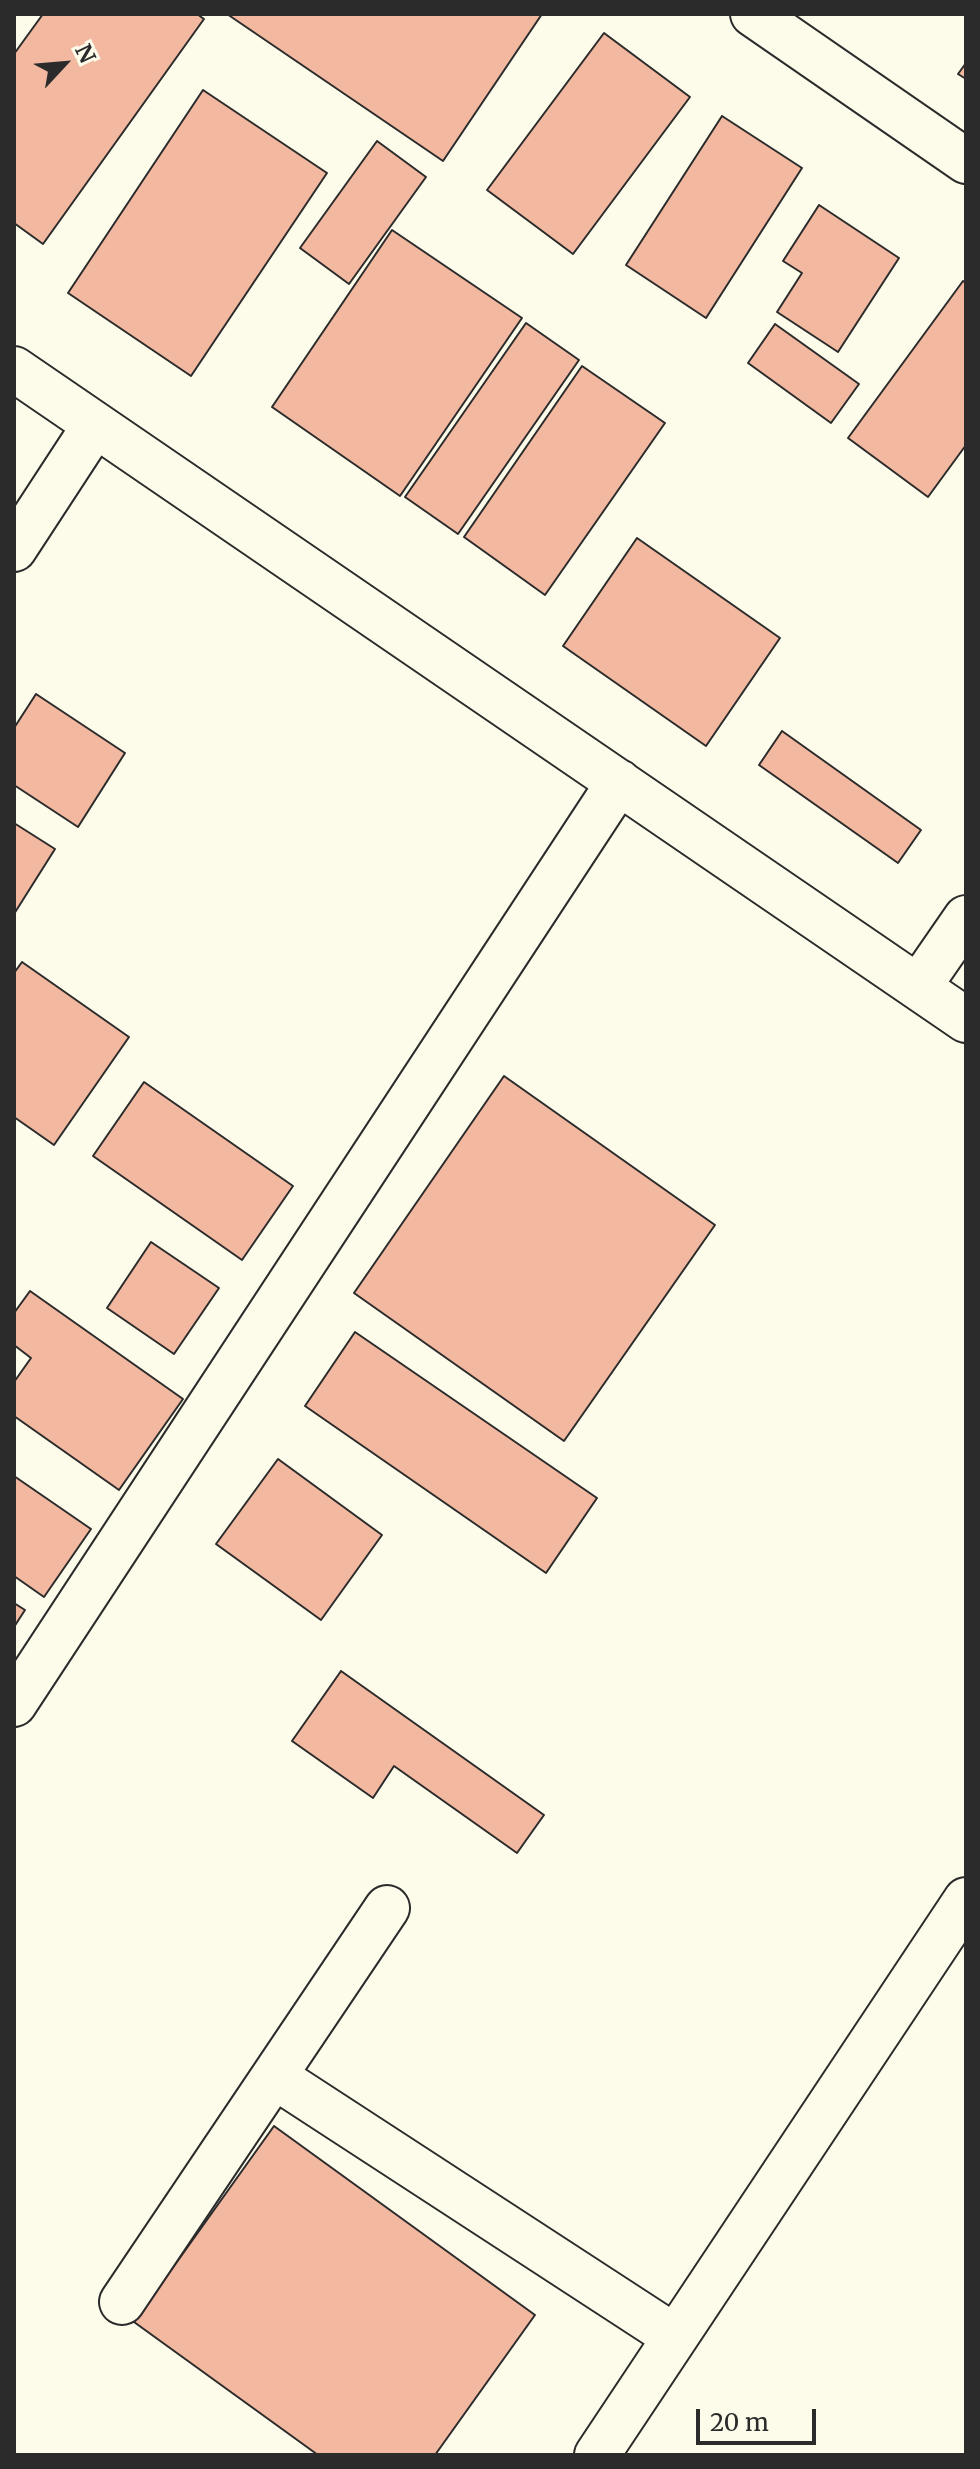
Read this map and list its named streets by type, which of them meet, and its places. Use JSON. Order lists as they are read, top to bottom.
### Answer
{
  "scale_bar": "20 m",
  "north": "top right"
}
